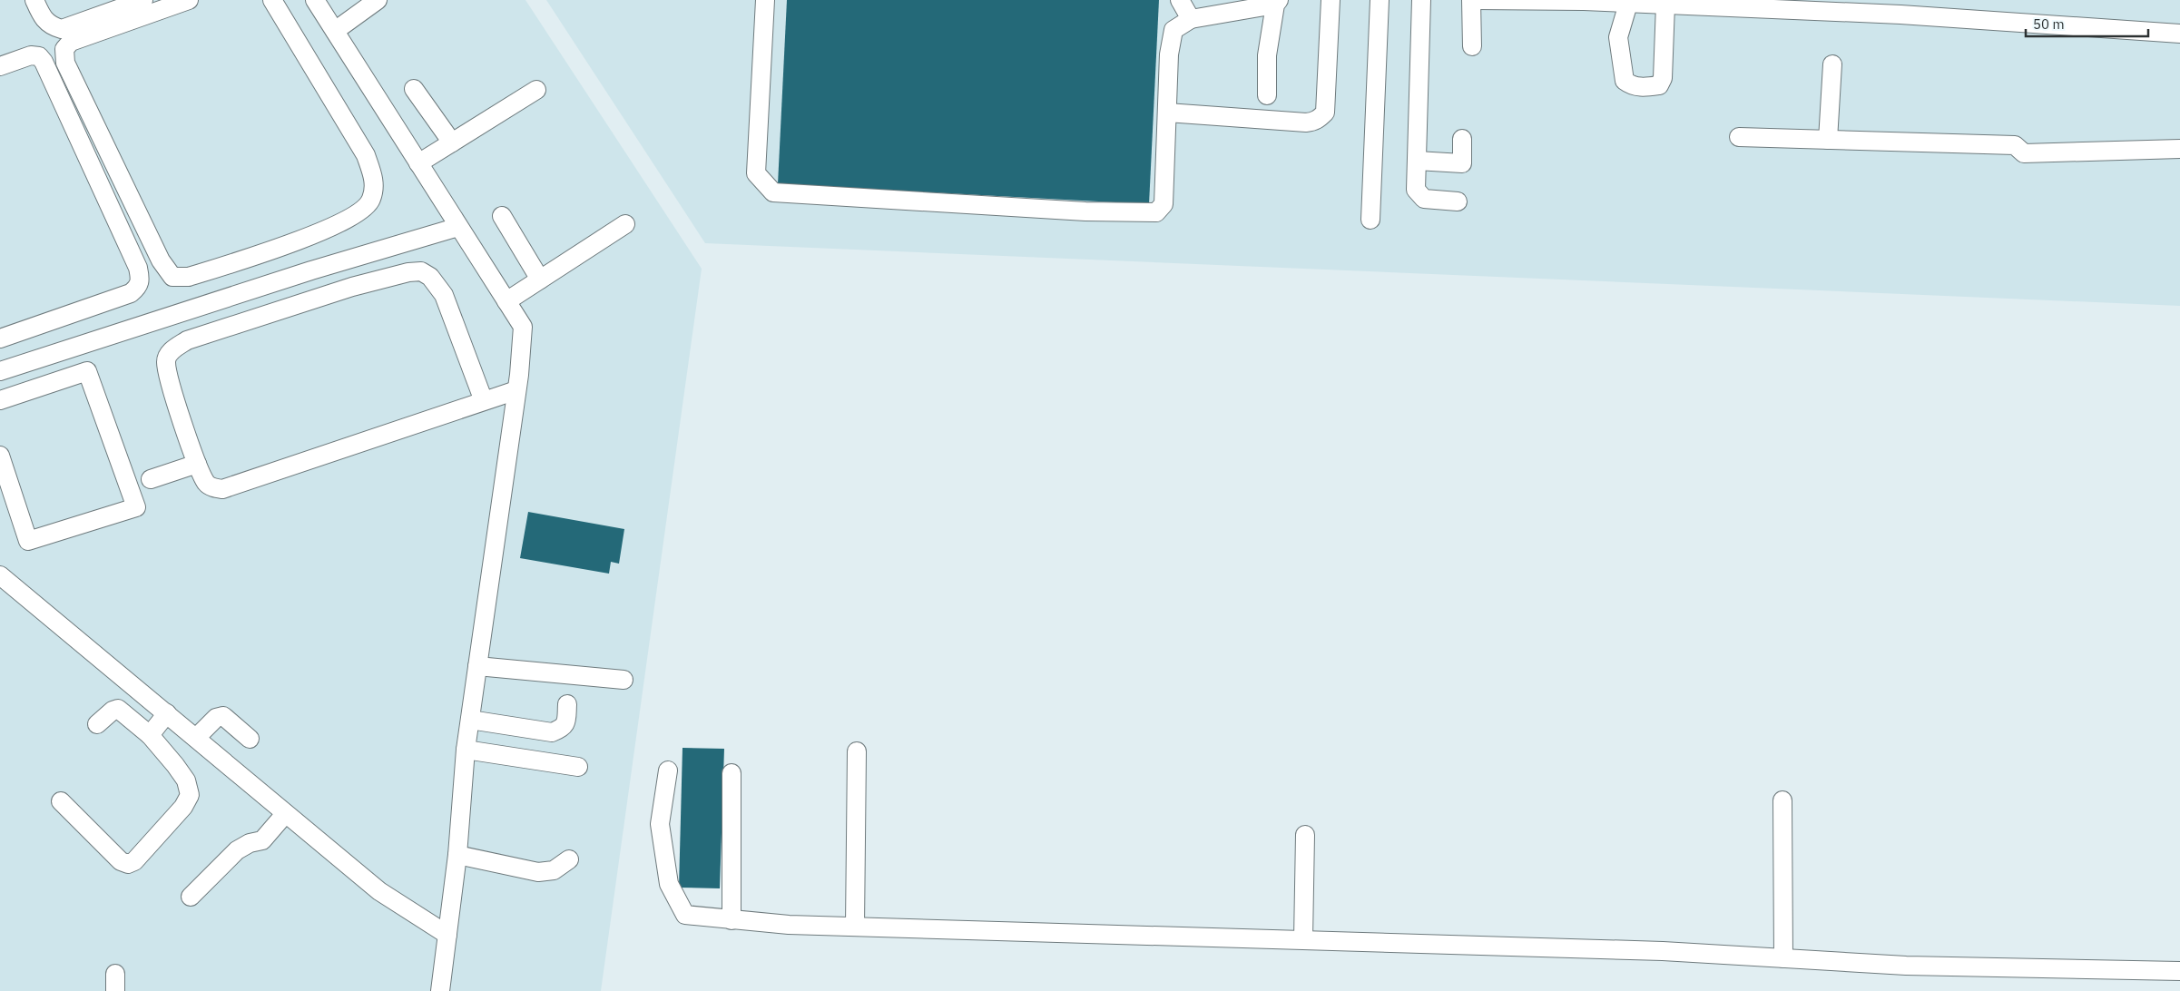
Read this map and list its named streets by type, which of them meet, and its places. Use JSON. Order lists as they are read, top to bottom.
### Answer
{
  "scale_bar": "50 m"
}
